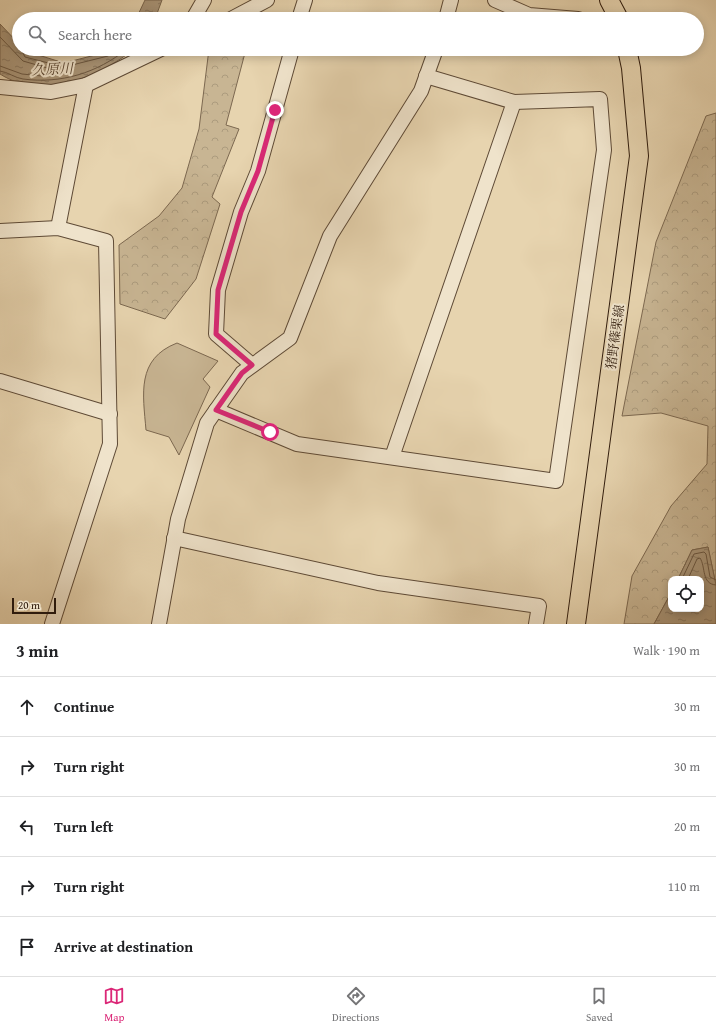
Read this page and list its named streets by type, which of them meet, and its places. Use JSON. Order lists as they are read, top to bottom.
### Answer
{
  "streets": {
    "main road": ["猪野篠栗線"]
  },
  "water": ["久原川"],
  "scale_bar": "20 m",
  "page": {
    "search": "Search here",
    "scale": "20 m",
    "heading": ["3 min", "Walk · 190 m"],
    "list": [
      ["Continue", "30 m"],
      ["Turn right", "30 m"],
      ["Turn left", "20 m"],
      ["Turn right", "110 m"],
      "Arrive at destination"
    ],
    "nav": ["Map", "Directions", "Saved"]
  }
}
